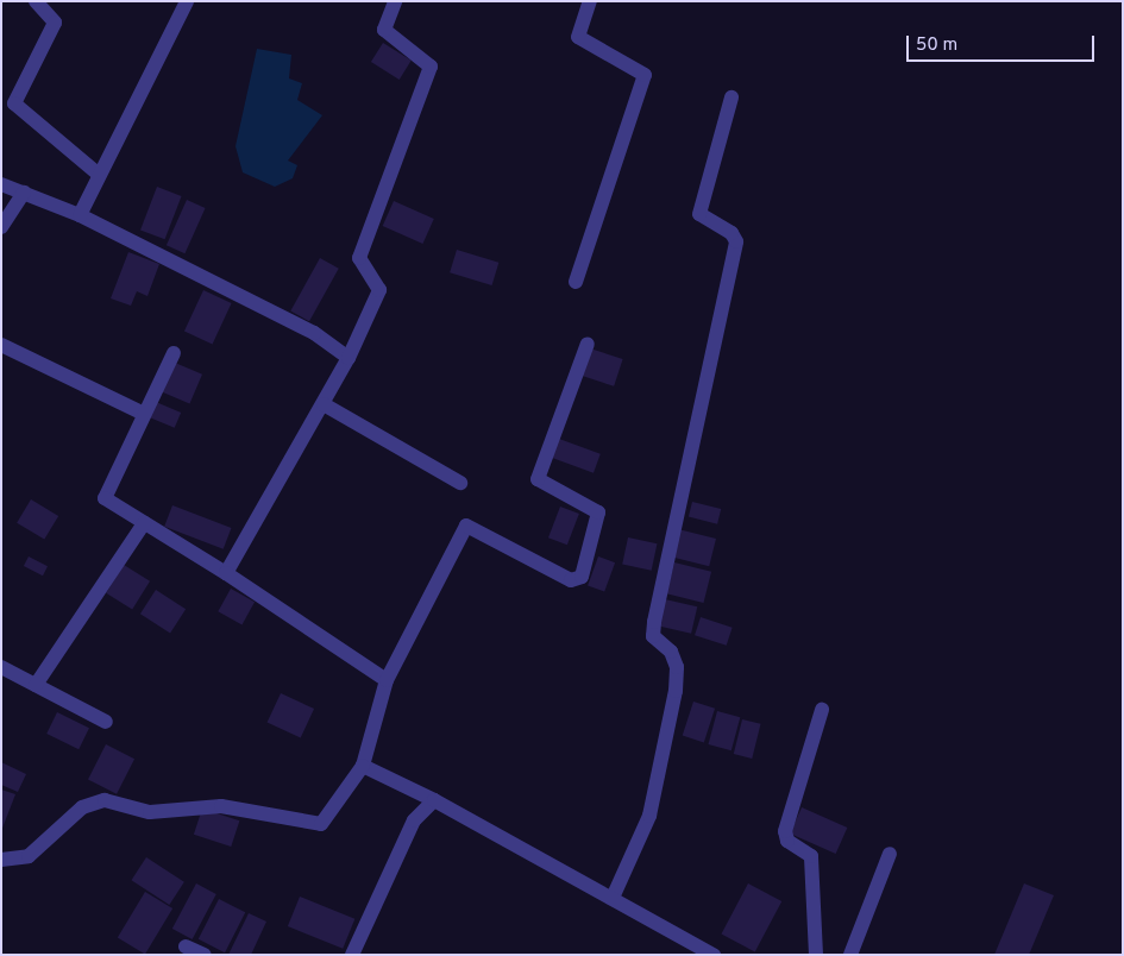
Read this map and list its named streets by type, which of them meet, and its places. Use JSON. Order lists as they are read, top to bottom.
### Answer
{
  "scale_bar": "50 m"
}
